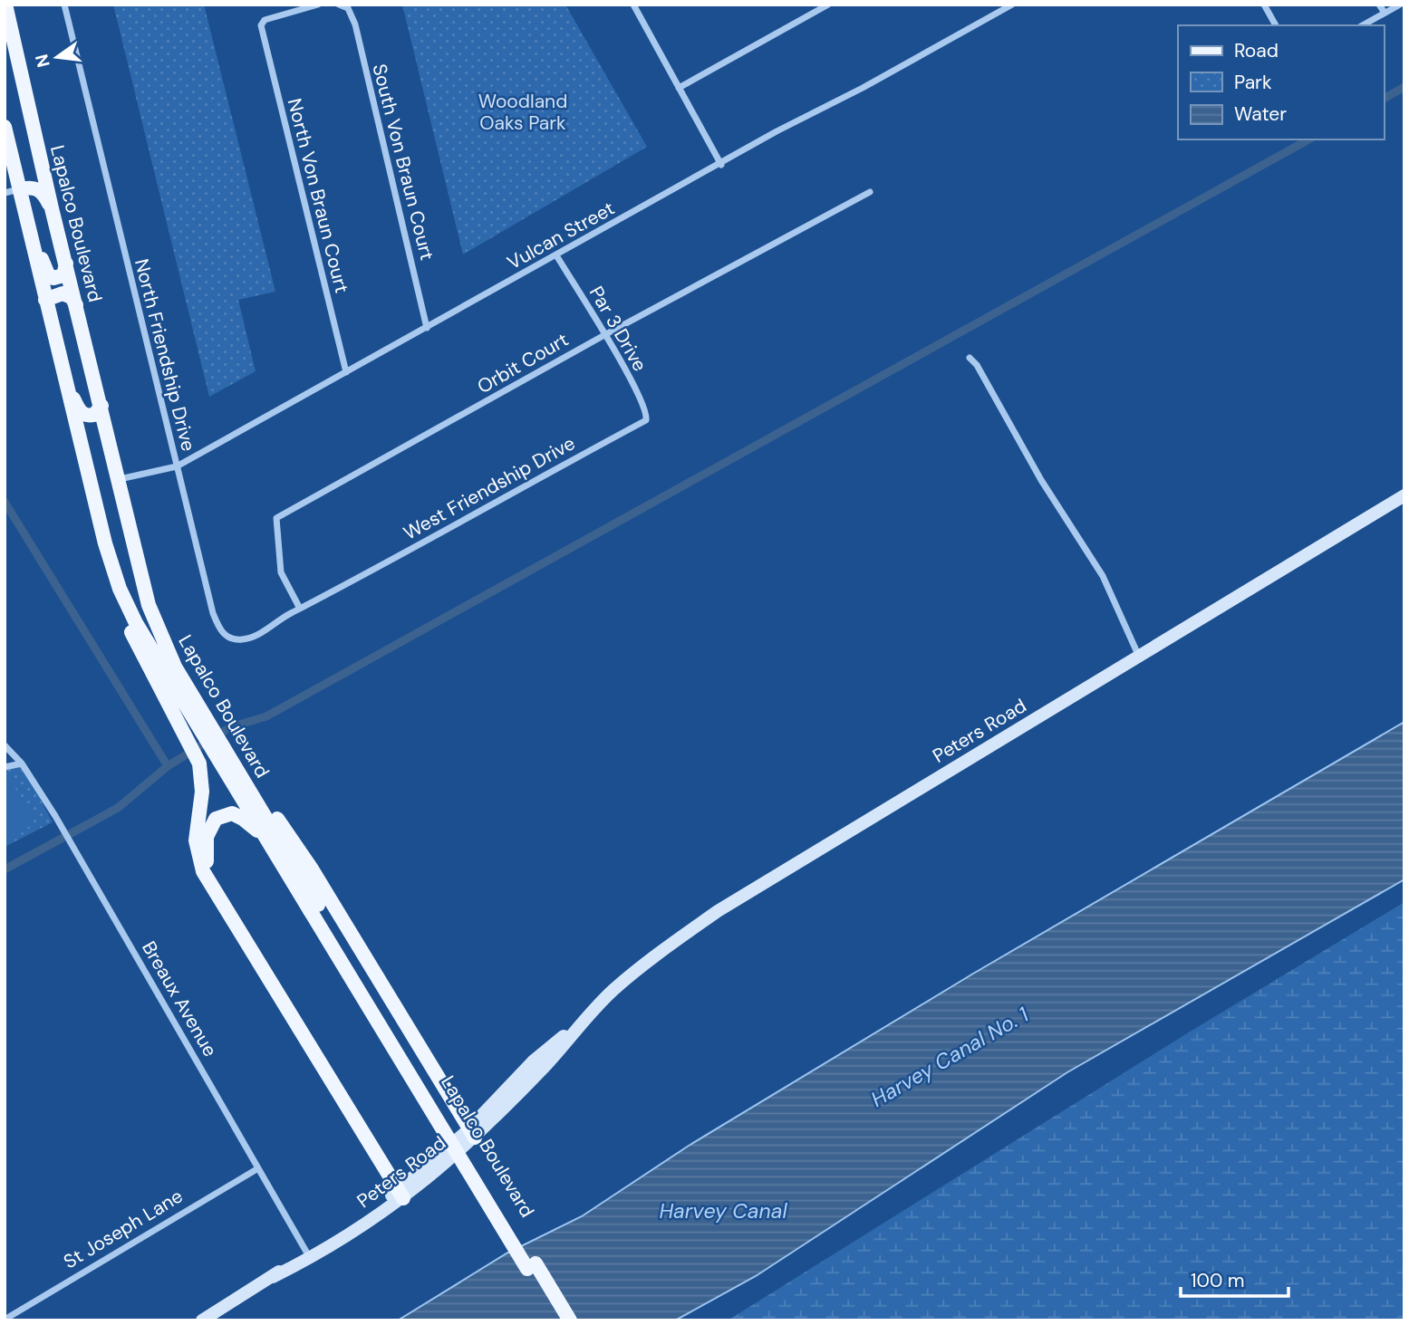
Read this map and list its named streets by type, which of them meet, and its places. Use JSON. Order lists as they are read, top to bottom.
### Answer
{
  "streets": {
    "main road": ["Lapalco Boulevard", "Peters Road"],
    "street": [
      "South Von Braun Court",
      "North Von Braun Court",
      "Vulcan Street",
      "Par 3 Drive",
      "North Friendship Drive",
      "Orbit Court",
      "West Friendship Drive",
      "Breaux Avenue",
      "St Joseph Lane"
    ]
  },
  "crossings": [
    ["South Von Braun Court", "Vulcan Street"],
    ["North Von Braun Court", "Vulcan Street"],
    ["Lapalco Boulevard", "Vulcan Street"],
    ["Vulcan Street", "Par 3 Drive"],
    ["Vulcan Street", "North Friendship Drive"],
    ["Par 3 Drive", "Orbit Court"],
    ["Par 3 Drive", "West Friendship Drive"],
    ["North Friendship Drive", "West Friendship Drive"],
    ["Orbit Court", "West Friendship Drive"],
    ["Peters Road", "Breaux Avenue"],
    ["Breaux Avenue", "St Joseph Lane"]
  ],
  "water": ["Harvey Canal No. 1", "Harvey Canal"],
  "parks": ["Woodland Oaks Park"],
  "legend": ["Road", "Park", "Water"],
  "scale_bar": "100 m",
  "north": "left"
}
